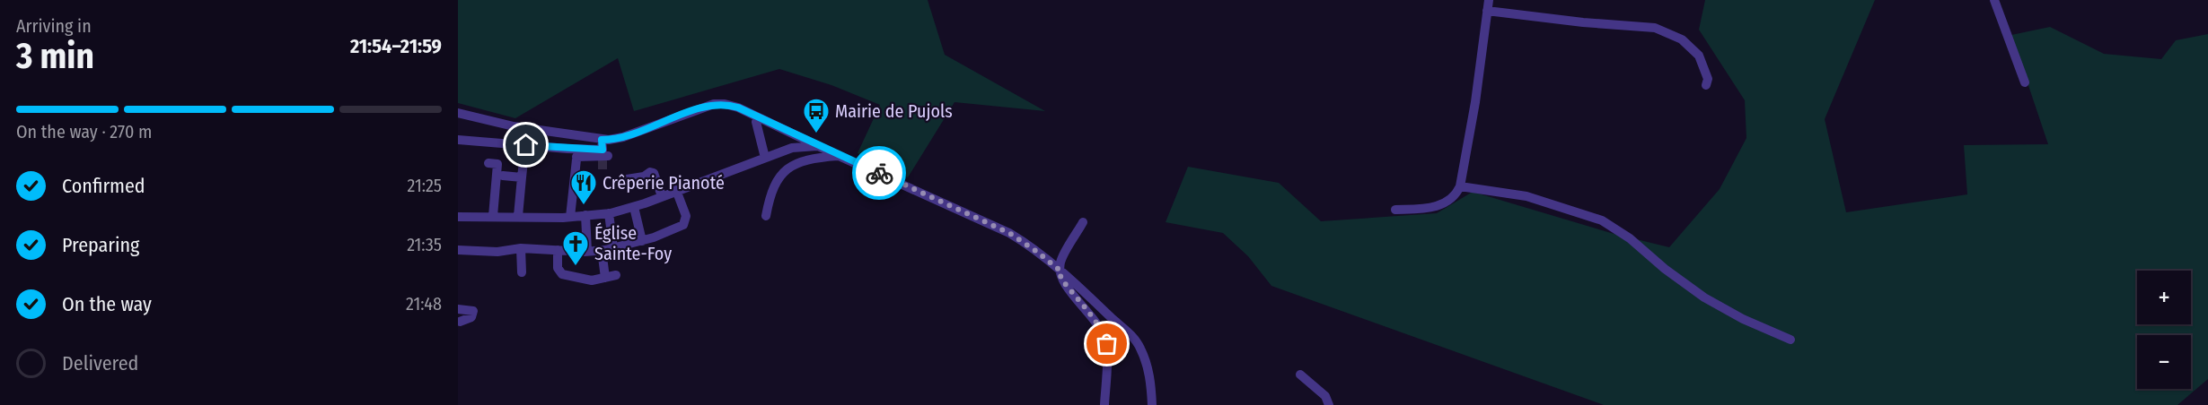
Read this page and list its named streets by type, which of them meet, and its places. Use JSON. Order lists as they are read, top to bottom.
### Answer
{
  "places": {
    "bus stop": ["Mairie de Pujols"],
    "restaurant": ["Crêperie Pianoté"],
    "church": ["Église Sainte-Foy"]
  },
  "page": {
    "heading": ["3 min", "Arriving in", "21:54–21:59"],
    "bar": "On the way · 270 m",
    "list": [
      ["Confirmed", "21:25"],
      ["Preparing", "21:35"],
      ["On the way", "21:48"],
      "Delivered"
    ],
    "map_buttons": ["+", "−"]
  }
}
